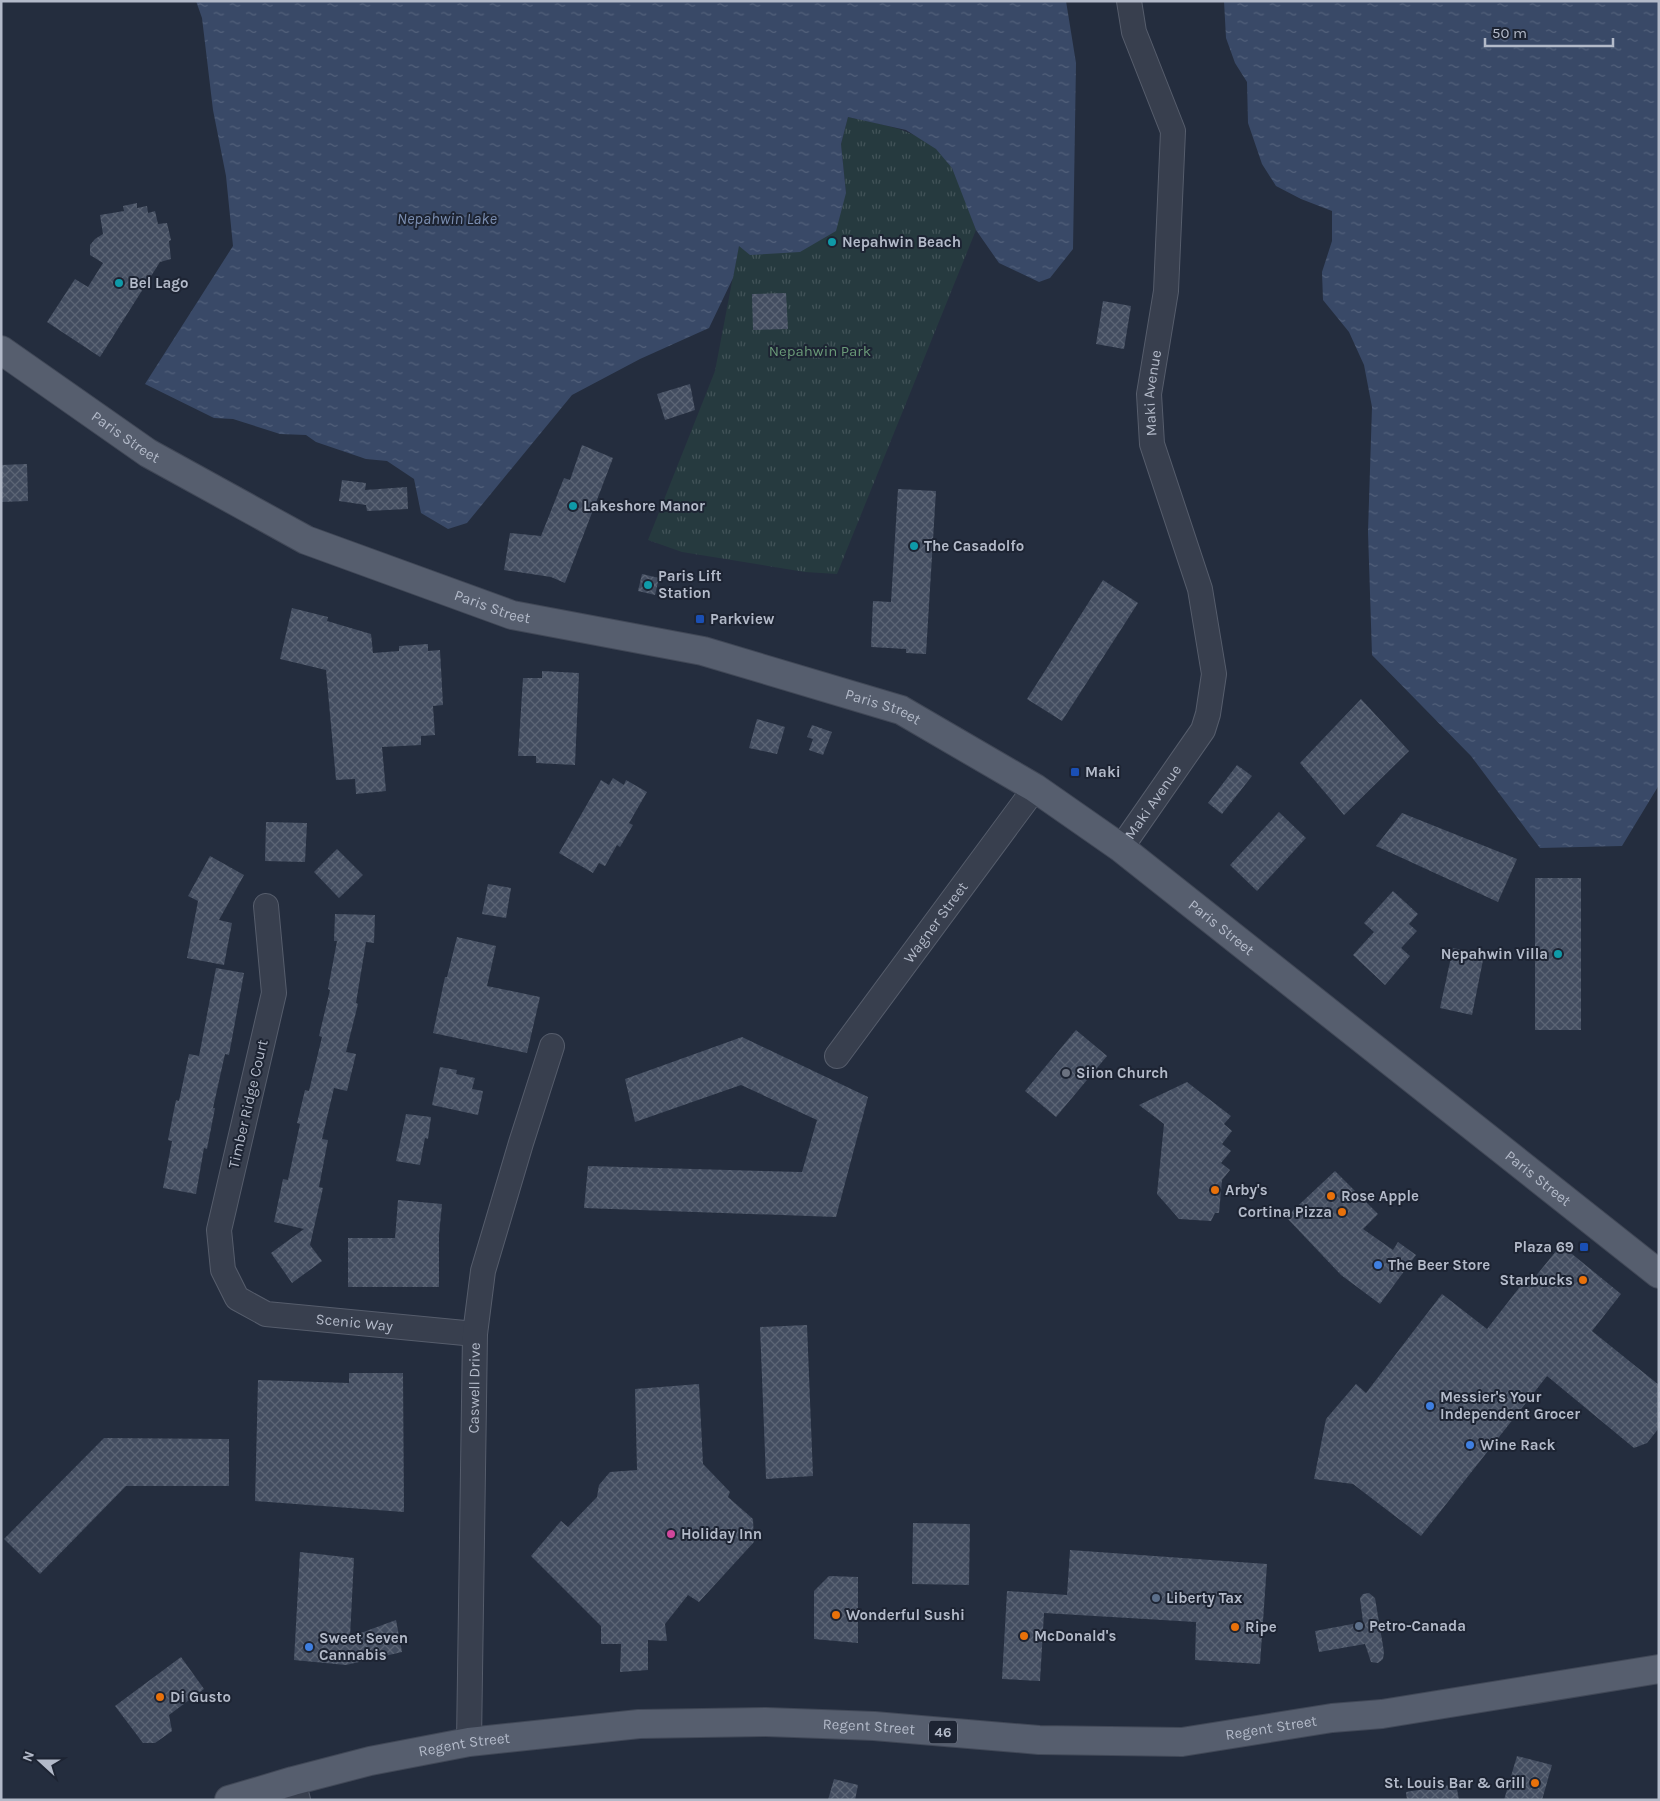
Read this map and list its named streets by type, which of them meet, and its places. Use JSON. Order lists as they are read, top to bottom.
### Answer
{
  "streets": {
    "main road": ["Paris Street", "Regent Street", "46"],
    "street": [
      "Maki Avenue",
      "Wagner Street",
      "Timber Ridge Court",
      "Scenic Way",
      "Caswell Drive"
    ]
  },
  "crossings": [
    ["Maki Avenue", "Paris Street"],
    ["Paris Street", "Wagner Street"],
    ["Timber Ridge Court", "Scenic Way"],
    ["Scenic Way", "Caswell Drive"],
    ["Caswell Drive", "Regent Street"]
  ],
  "water": ["Nepahwin Lake"],
  "parks": ["Nepahwin Park"],
  "places": {
    "other": [
      "Nepahwin Beach",
      "Bel Lago",
      "Lakeshore Manor",
      "The Casadolfo",
      "Paris Lift Station",
      "Nepahwin Villa",
      "Siion Church",
      "Arby's",
      "Rose Apple",
      "Cortina Pizza",
      "The Beer Store",
      "Starbucks",
      "Messier's Your Independent Grocer",
      "Wine Rack",
      "Holiday Inn",
      "Liberty Tax",
      "Wonderful Sushi",
      "Petro-Canada",
      "Ripe",
      "McDonald's",
      "Sweet Seven Cannabis",
      "Di Gusto",
      "St. Louis Bar & Grill"
    ],
    "transit": ["Parkview", "Maki", "Plaza 69"]
  },
  "scale_bar": "50 m",
  "north": "left"
}
